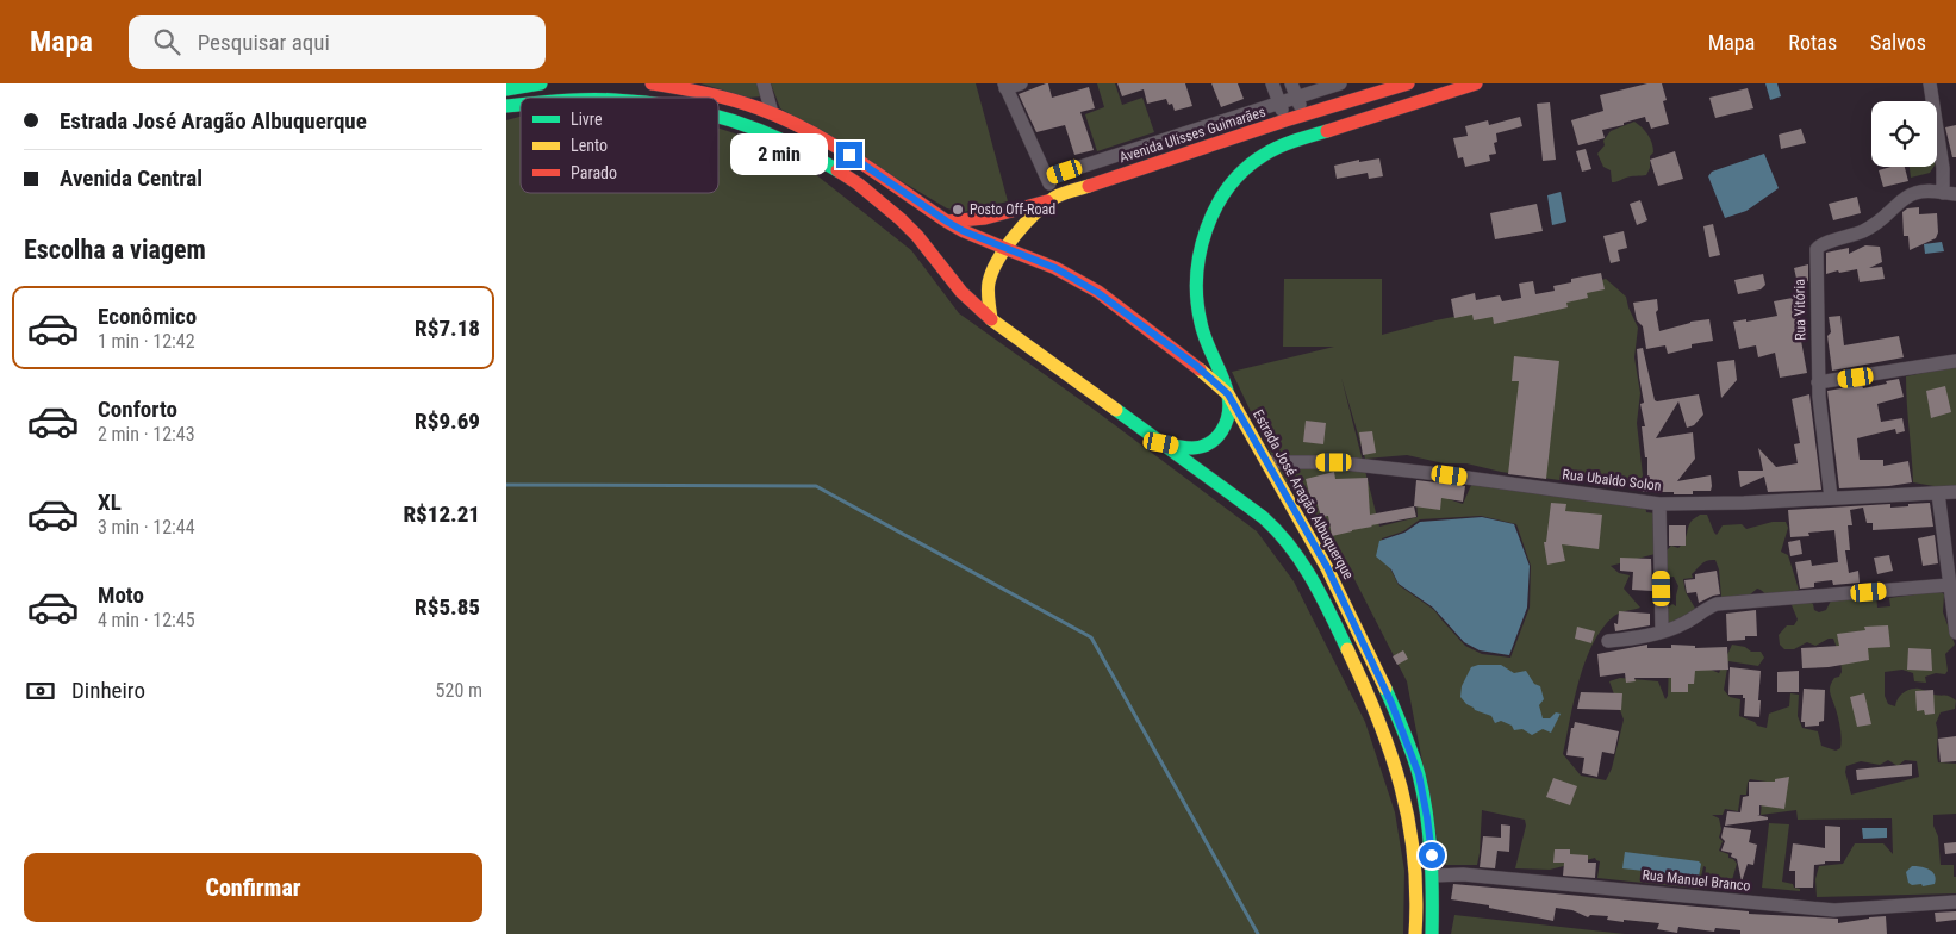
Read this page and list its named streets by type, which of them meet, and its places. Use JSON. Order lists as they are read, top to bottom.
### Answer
{
  "streets": {
    "main road": ["Avenida Ulisses Guimarães", "Estrada José Aragão Albuquerque"],
    "street": ["Rua Vitória", "Rua Ubaldo Solon", "Rua Manuel Branco"]
  },
  "crossings": [
    ["Avenida Ulisses Guimarães", "Estrada José Aragão Albuquerque"],
    ["Rua Vitória", "Rua Ubaldo Solon"],
    ["Rua Ubaldo Solon", "Estrada José Aragão Albuquerque"],
    ["Estrada José Aragão Albuquerque", "Rua Manuel Branco"]
  ],
  "places": ["Posto Off-Road"],
  "legend": ["Livre", "Lento", "Parado"],
  "page": {
    "header": "Mapa",
    "search": "Pesquisar aqui",
    "nav": ["Mapa", "Rotas", "Salvos"],
    "banner": ["Estrada José Aragão Albuquerque", "Avenida Central"],
    "bubble": "2 min",
    "heading": "Escolha a viagem",
    "list": [
      {
        "name": "Econômico",
        "note": "1 min · 12:42",
        "value": "R$7.18"
      },
      {
        "name": "Conforto",
        "note": "2 min · 12:43",
        "value": "R$9.69"
      },
      {
        "name": "XL",
        "note": "3 min · 12:44",
        "value": "R$12.21"
      },
      {
        "name": "Moto",
        "note": "4 min · 12:45",
        "value": "R$5.85"
      }
    ],
    "pay": ["Dinheiro", "520 m"],
    "buttons": "Confirmar"
  }
}
